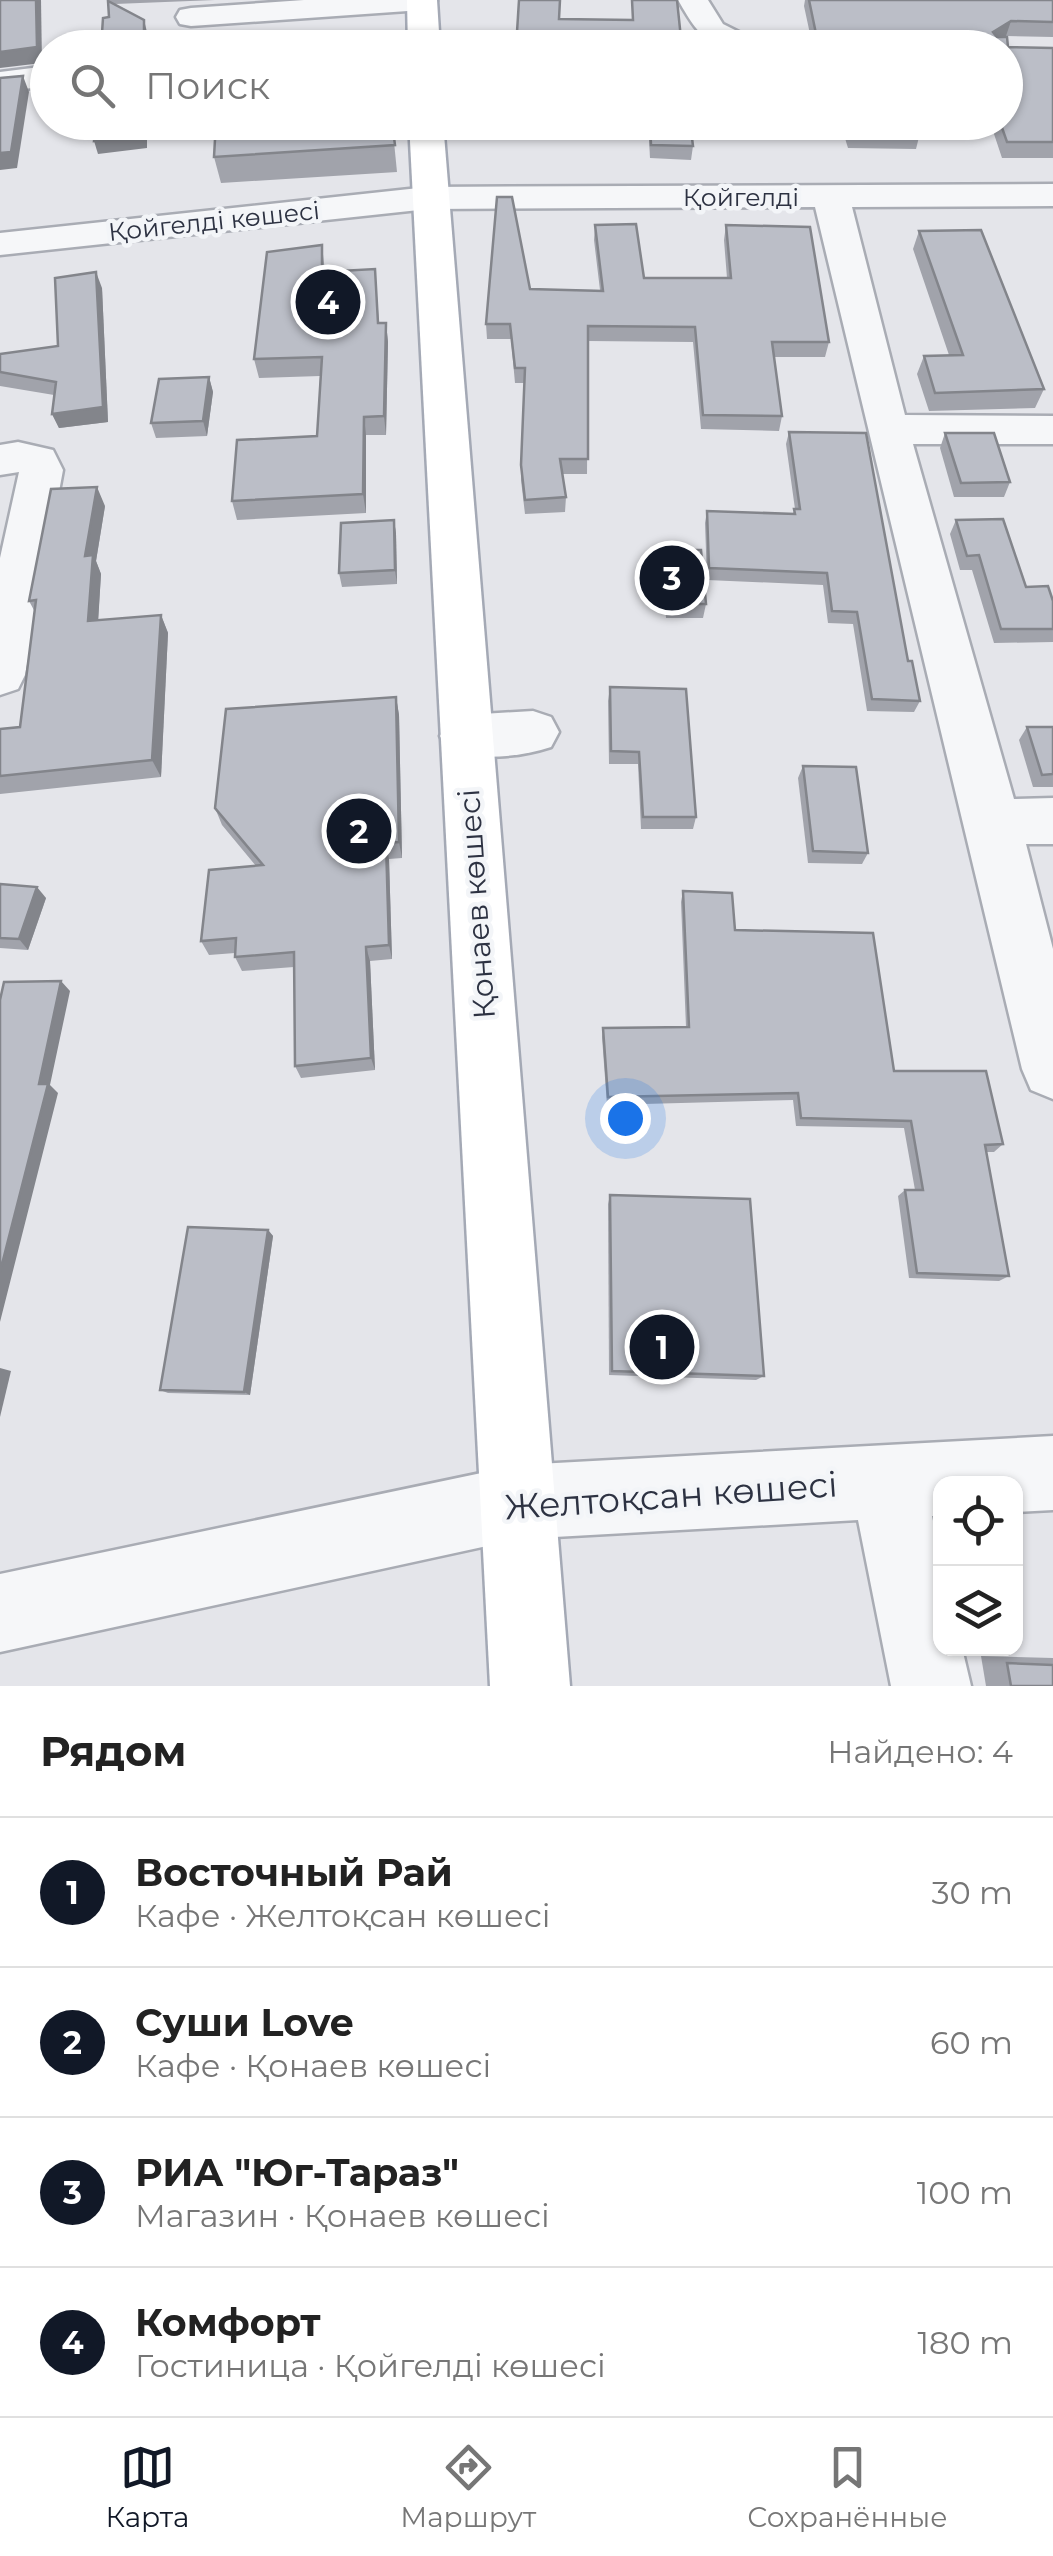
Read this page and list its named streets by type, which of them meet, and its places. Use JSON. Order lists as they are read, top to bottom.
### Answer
{
  "streets": {
    "main road": ["Қонаев көшесі"],
    "street": ["Қойгелді", "Қойгелді көшесі", "Желтоқсан көшесі"]
  },
  "crossings": [
    ["Қойгелді", "Қойгелді көшесі"],
    ["Қойгелді", "Қонаев көшесі"],
    ["Қойгелді көшесі", "Қонаев көшесі"],
    ["Қонаев көшесі", "Желтоқсан көшесі"]
  ],
  "page": {
    "search": "Поиск",
    "pins": [
      "4",
      "3",
      "2",
      "1"
    ],
    "heading": ["Рядом", "Найдено: 4"],
    "list": [
      {
        "mark": "1",
        "name": "Восточный Рай",
        "note": "Кафе · Желтоқсан көшесі",
        "value": "30 m"
      },
      {
        "mark": "2",
        "name": "Суши Love",
        "note": "Кафе · Қонаев көшесі",
        "value": "60 m"
      },
      {
        "mark": "3",
        "name": "РИА \"Юг-Тараз\"",
        "note": "Магазин · Қонаев көшесі",
        "value": "100 m"
      },
      {
        "mark": "4",
        "name": "Комфорт",
        "note": "Гостиница · Қойгелді көшесі",
        "value": "180 m"
      }
    ],
    "nav": ["Карта", "Маршрут", "Сохранённые"]
  }
}
